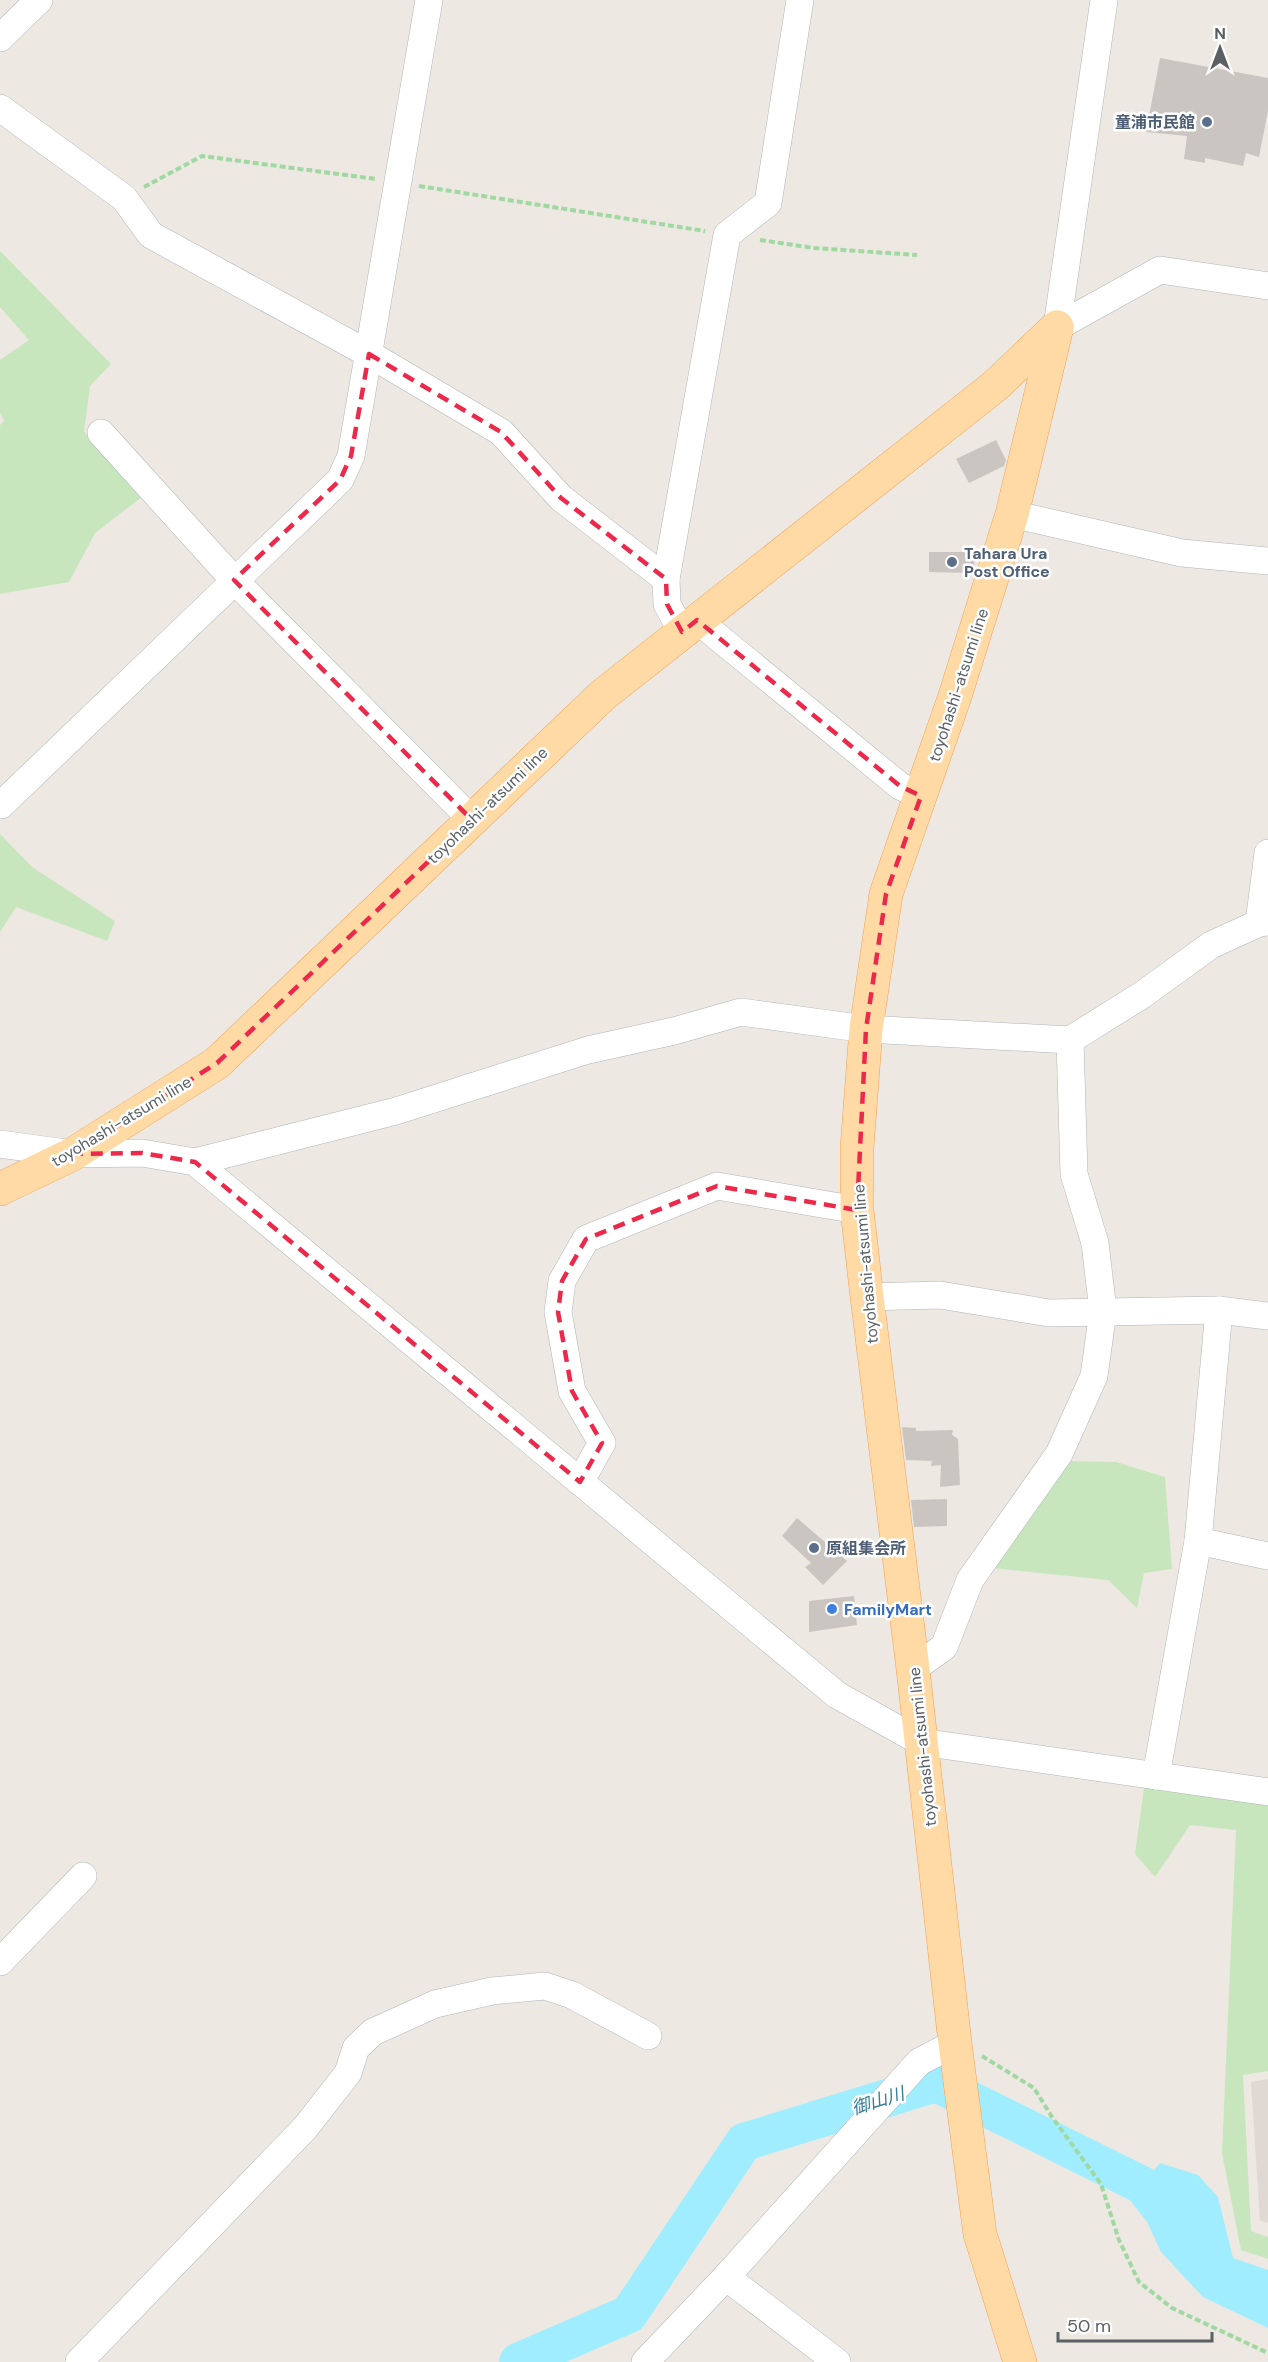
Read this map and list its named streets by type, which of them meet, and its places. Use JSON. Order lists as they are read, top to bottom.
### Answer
{
  "streets": {
    "main road": ["toyohashi-atsumi line"]
  },
  "water": ["御山川"],
  "places": [
    "童浦市民館",
    "Tahara Ura Post Office",
    "原組集会所",
    "FamilyMart"
  ],
  "scale_bar": "50 m",
  "north": "top"
}
